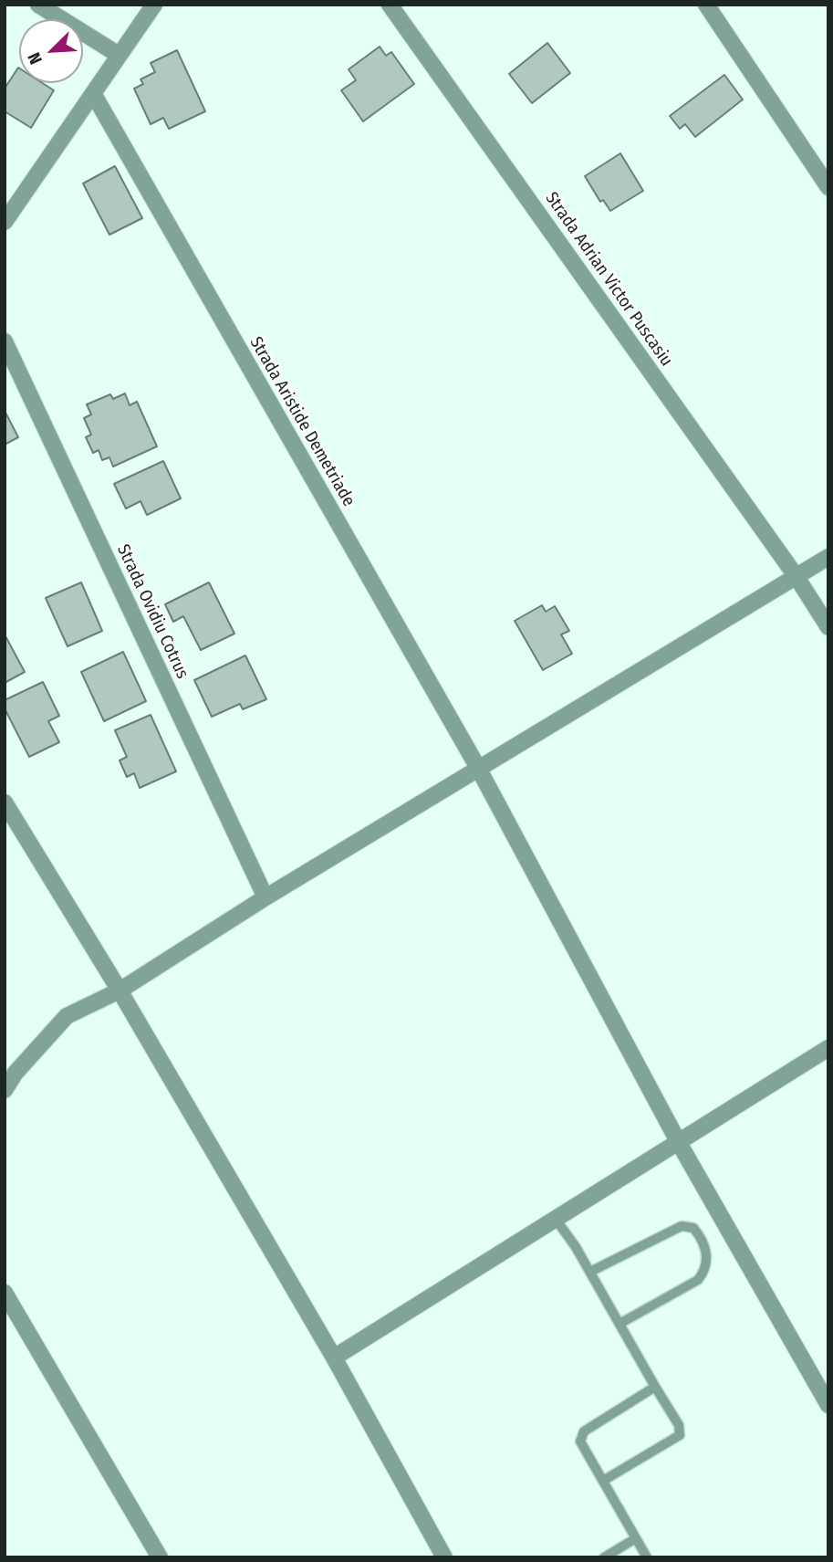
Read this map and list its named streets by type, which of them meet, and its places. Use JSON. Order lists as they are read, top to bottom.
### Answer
{
  "streets": {
    "street": ["Strada Adrian Victor Puscasiu", "Strada Aristide Demetriade", "Strada Ovidiu Cotrus"]
  },
  "north": "bottom left"
}
